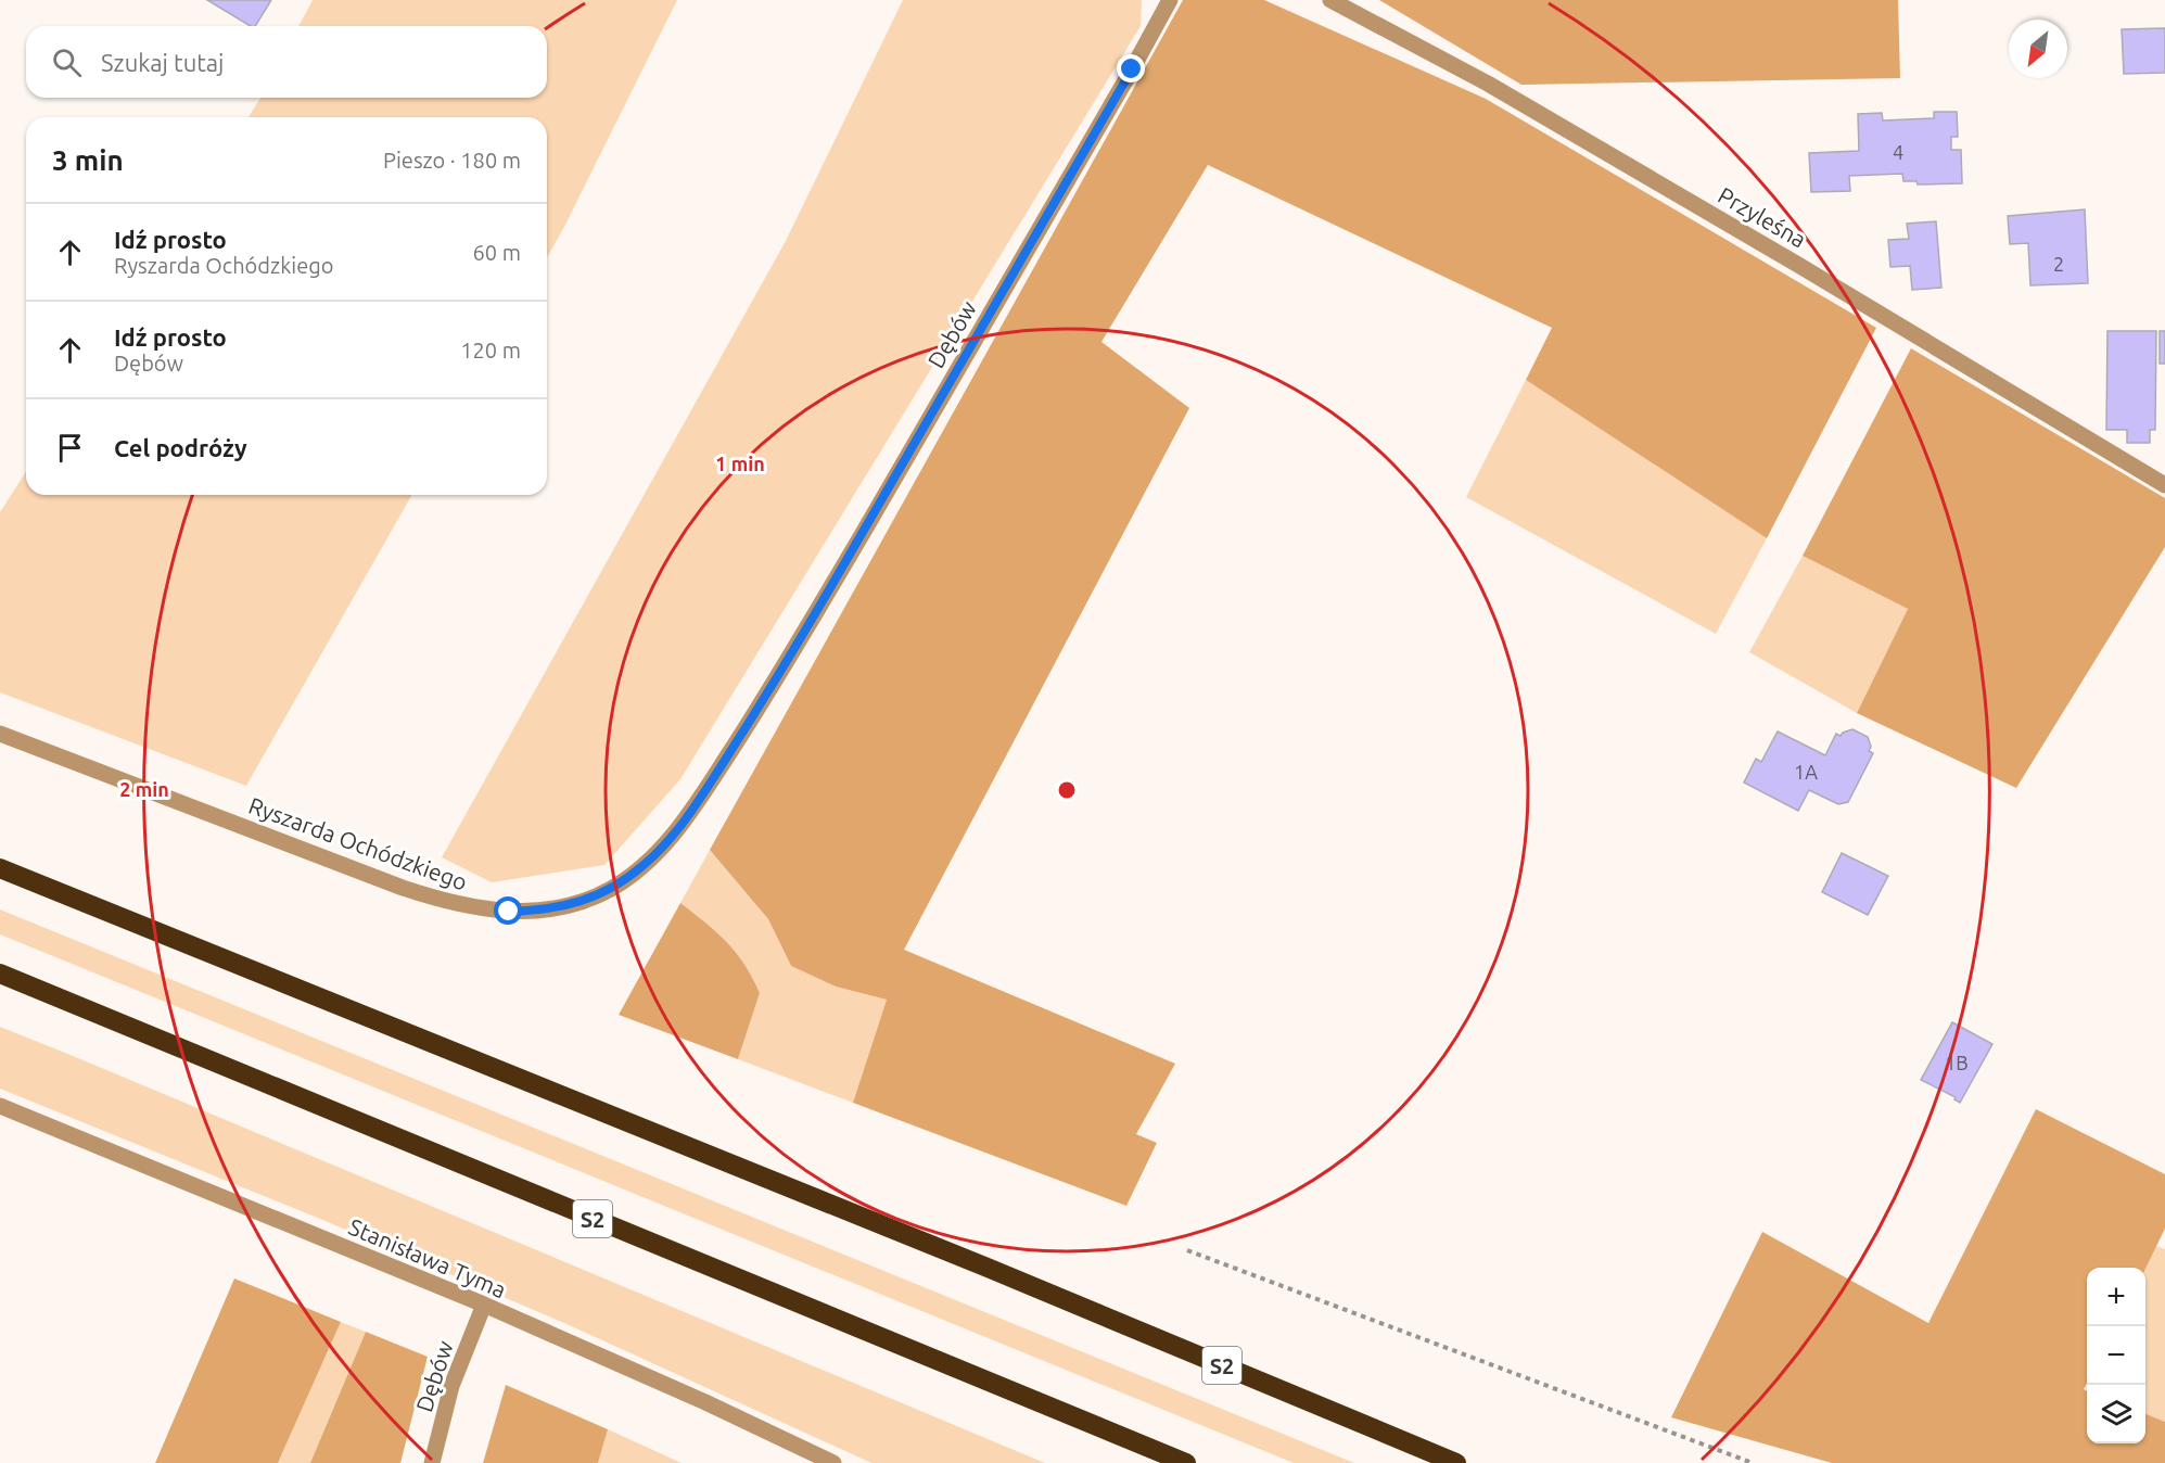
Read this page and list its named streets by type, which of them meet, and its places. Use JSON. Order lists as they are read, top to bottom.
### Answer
{
  "streets": {
    "highway": ["S2"],
    "street": [
      "Przyleśna",
      "Dębów",
      "Ryszarda Ochódzkiego",
      "Stanisława Tyma"
    ]
  },
  "crossings": [
    ["Dębów", "Ryszarda Ochódzkiego"],
    ["Dębów", "Stanisława Tyma"]
  ],
  "house_numbers": [
    "4",
    "2",
    "1A",
    "1B"
  ],
  "north": "bottom left",
  "page": {
    "search": "Szukaj tutaj",
    "heading": ["3 min", "Pieszo · 180 m"],
    "list": [
      ["Idź prosto", "Ryszarda Ochódzkiego", "60 m"],
      ["Idź prosto", "Dębów", "120 m"],
      "Cel podróży"
    ],
    "map_buttons": ["+", "−"]
  },
  "rings": ["1 min", "2 min"]
}
